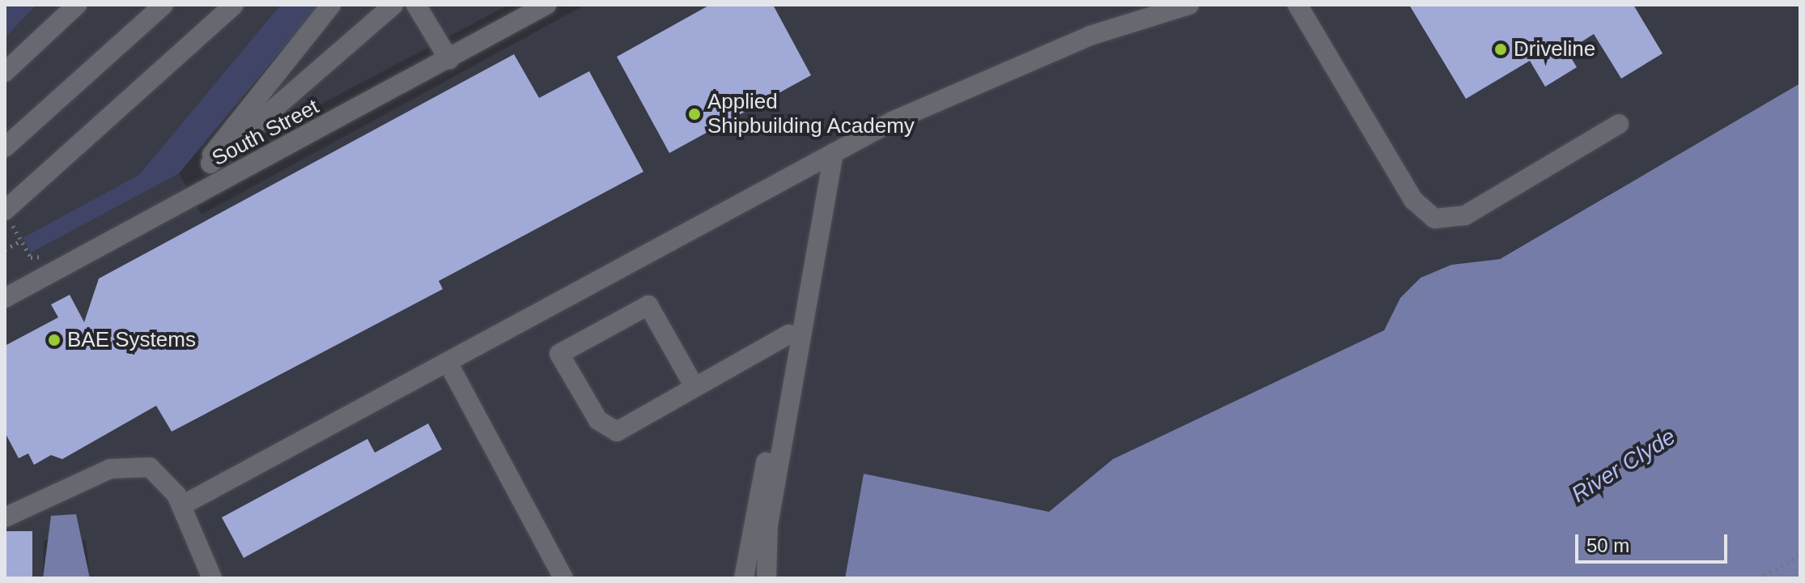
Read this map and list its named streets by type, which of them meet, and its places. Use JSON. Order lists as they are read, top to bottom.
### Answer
{
  "streets": {
    "street": ["South Street"]
  },
  "water": ["River Clyde"],
  "places": ["Driveline", "Applied Shipbuilding Academy", "BAE Systems"],
  "scale_bar": "50 m"
}
